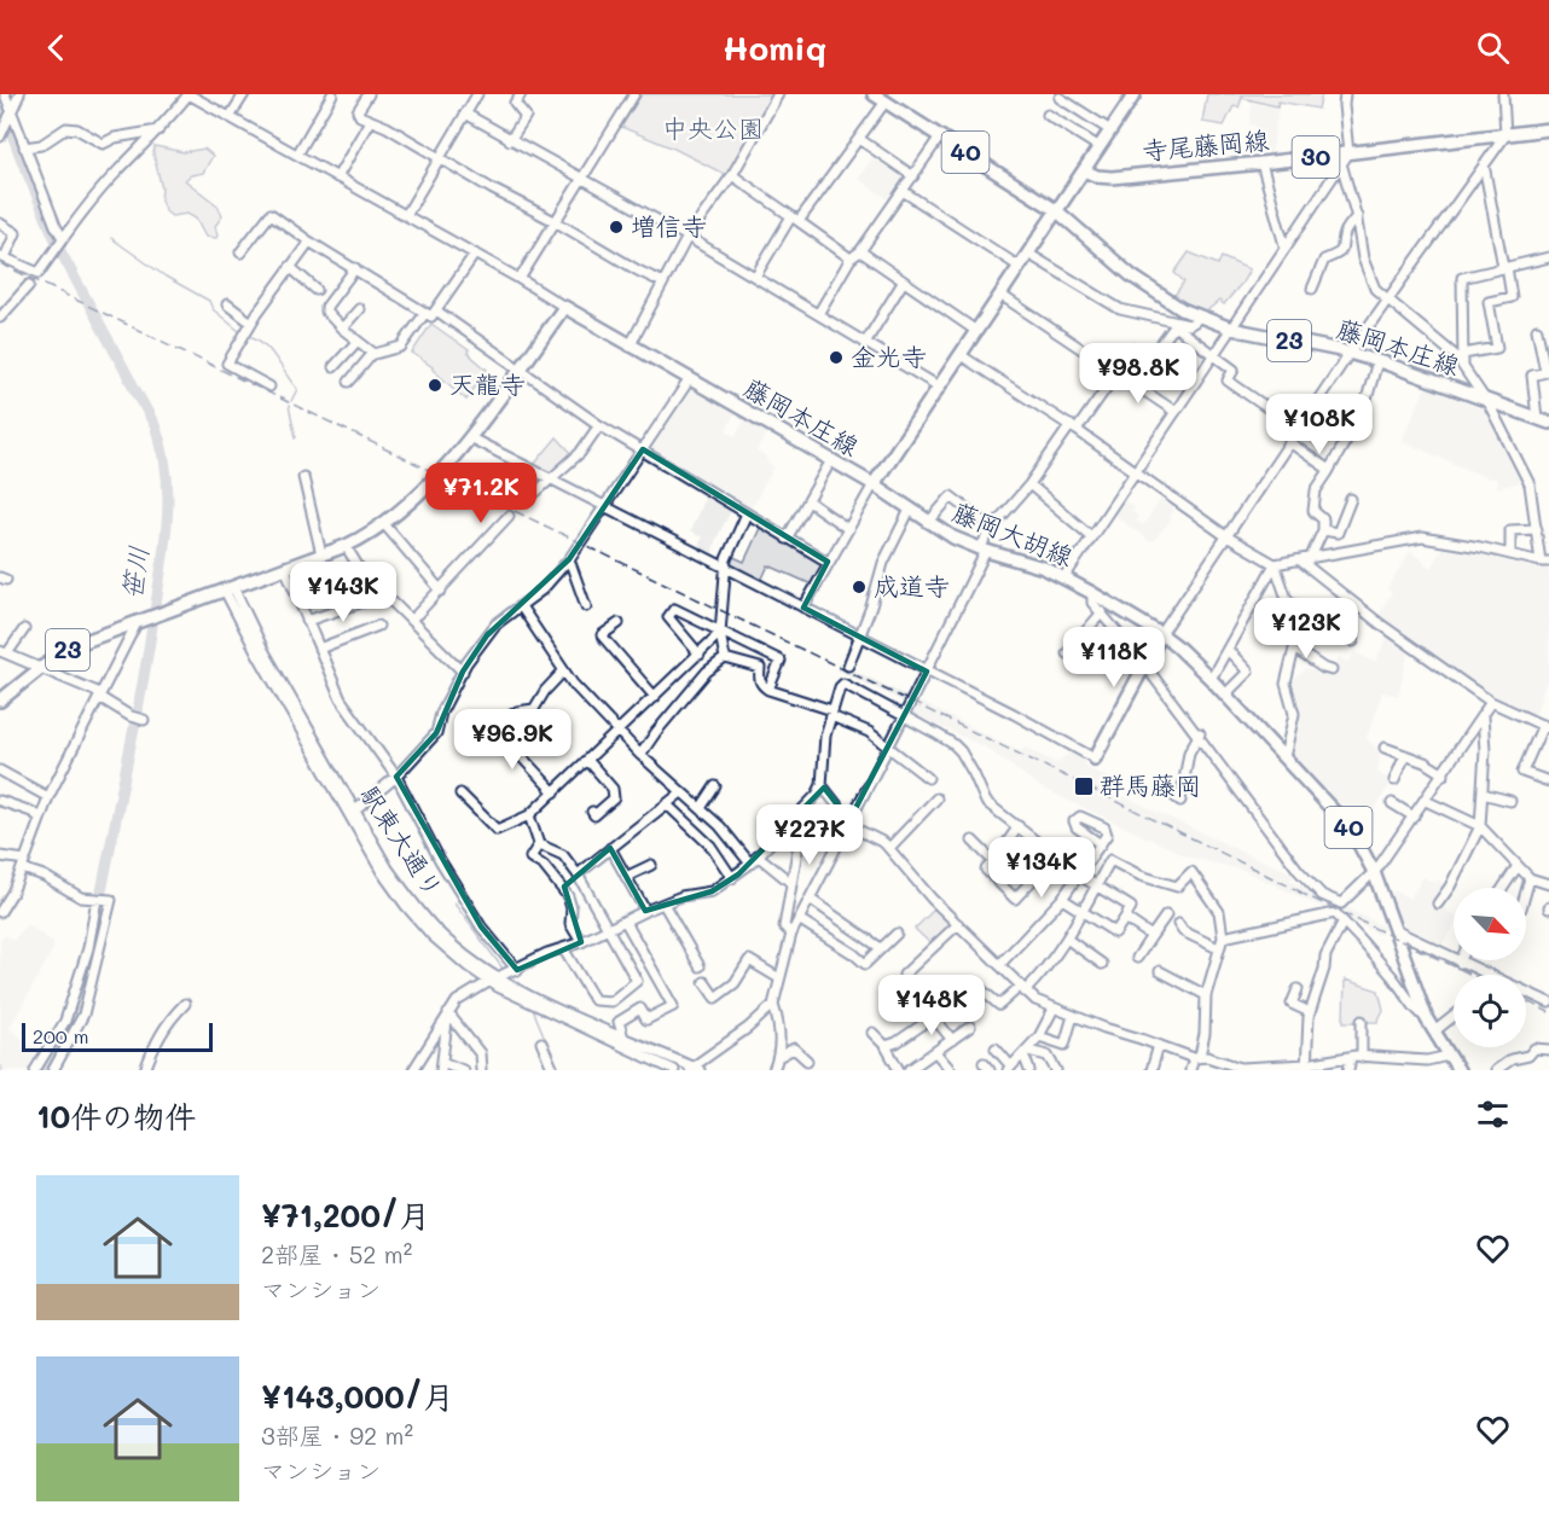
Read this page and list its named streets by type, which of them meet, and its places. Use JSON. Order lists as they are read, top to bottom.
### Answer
{
  "streets": {
    "main road": [
      "寺尾藤岡線",
      "40",
      "30",
      "23",
      "藤岡本庄線",
      "藤岡大胡線"
    ],
    "street": ["駅東大通り"]
  },
  "crossings": [
    ["40", "藤岡本庄線"],
    ["23", "藤岡本庄線"],
    ["23", "駅東大通り"],
    ["藤岡本庄線", "藤岡大胡線"]
  ],
  "water": ["笹川"],
  "parks": ["中央公園"],
  "places": {
    "other": [
      "増信寺",
      "金光寺",
      "天龍寺",
      "成道寺"
    ],
    "transit": ["群馬藤岡"]
  },
  "scale_bar": "200 m",
  "north": "bottom right",
  "page": {
    "header": "Homiq",
    "price": [
      "¥98.8K",
      "¥108K",
      "¥71.2K",
      "¥143K",
      "¥123K",
      "¥118K",
      "¥96.9K",
      "¥227K",
      "¥134K",
      "¥148K"
    ],
    "scale": "200 m",
    "heading": "10件の物件",
    "list": [
      {
        "name": "¥71,200/月",
        "note": "2部屋 · 52 m² · マンション"
      },
      {
        "name": "¥143,000/月",
        "note": "3部屋 · 92 m² · マンション"
      }
    ]
  }
}
